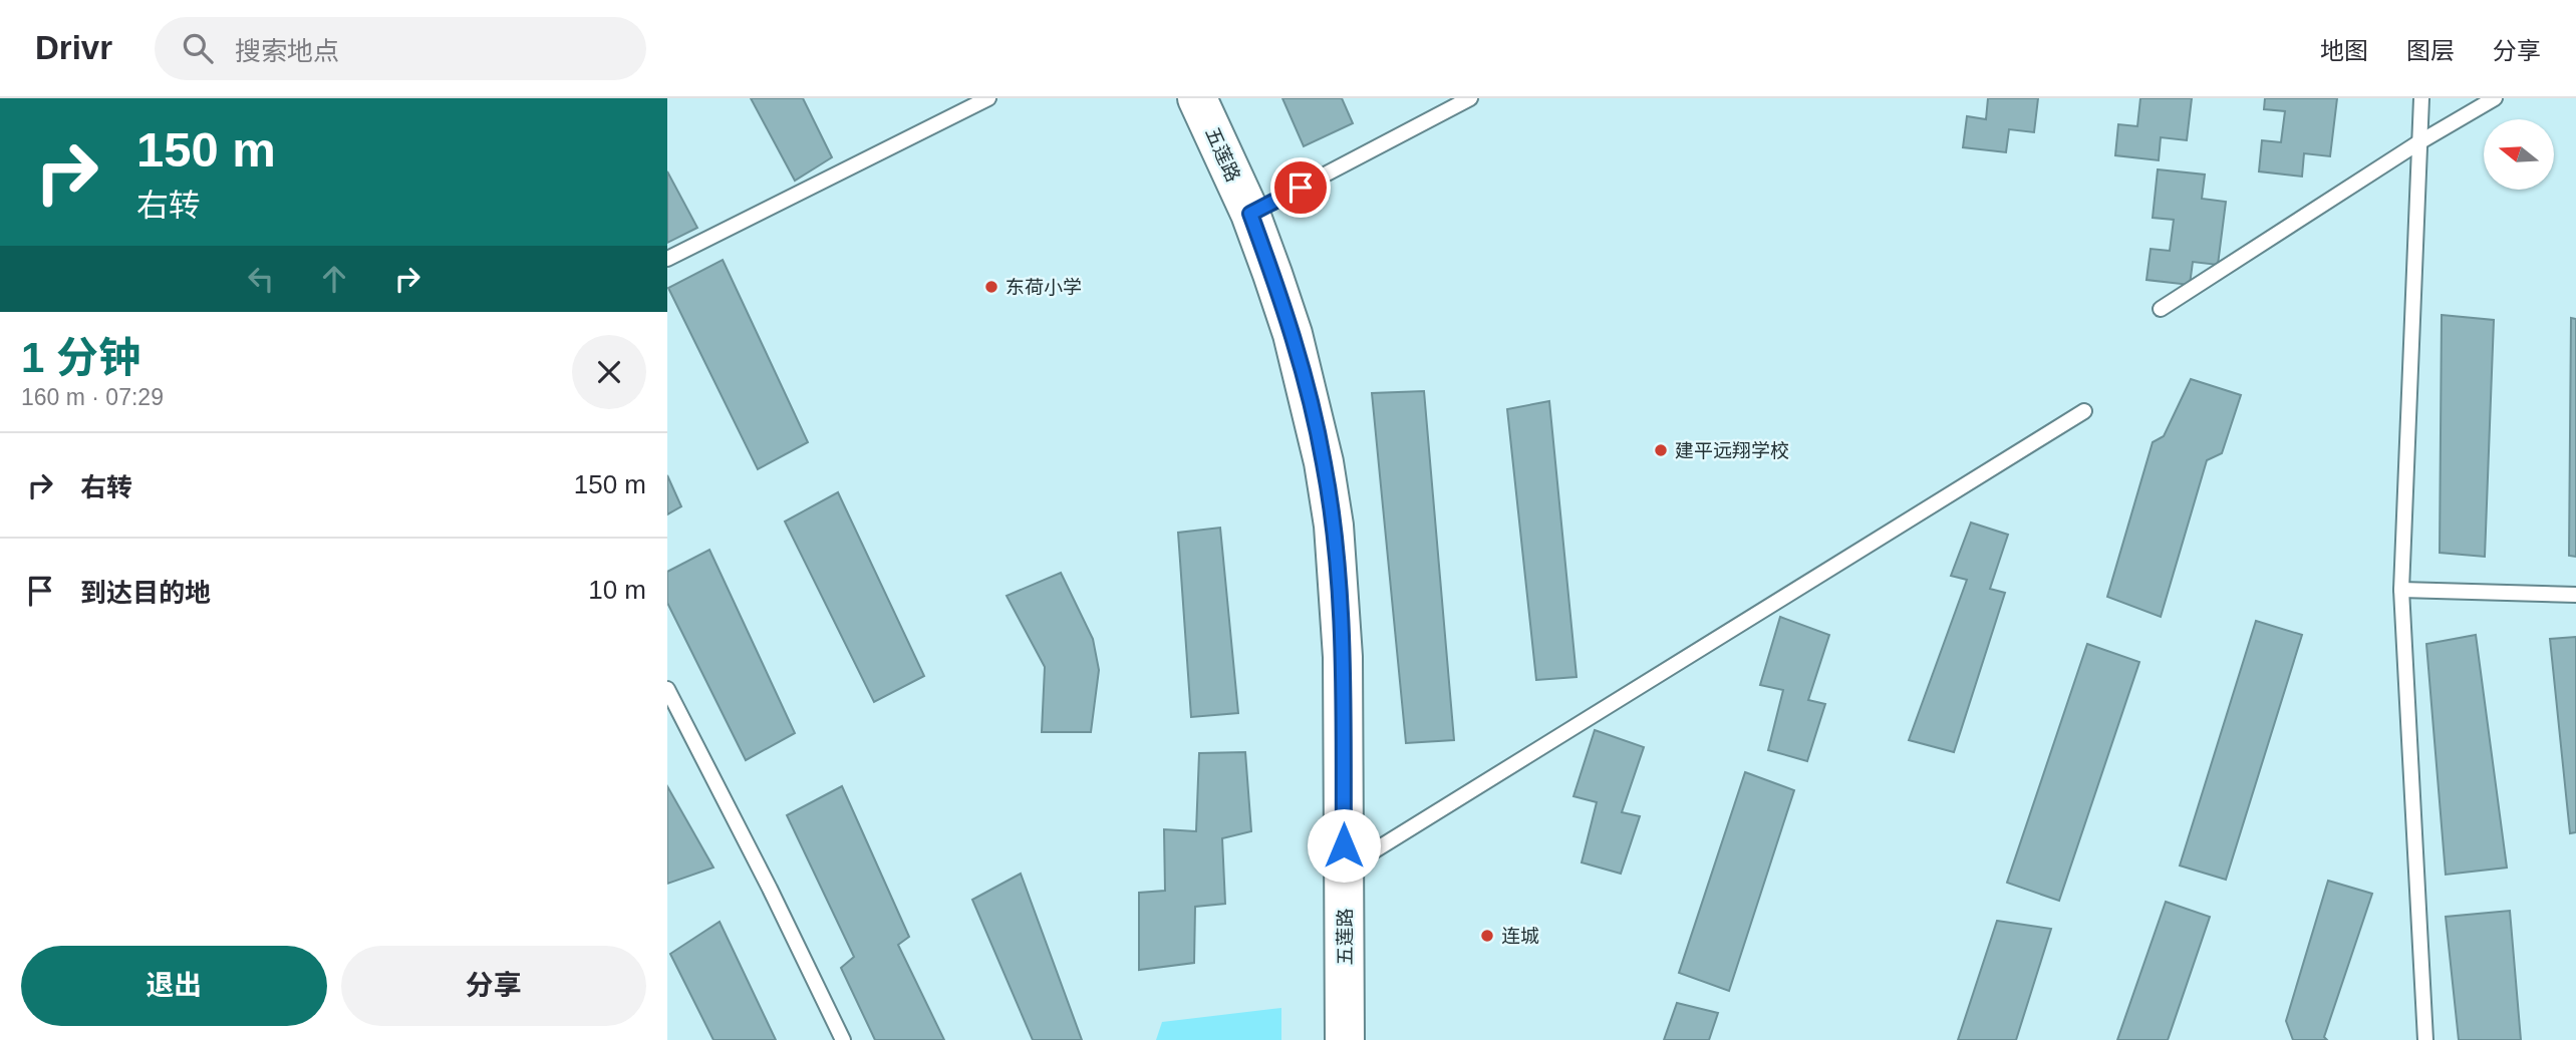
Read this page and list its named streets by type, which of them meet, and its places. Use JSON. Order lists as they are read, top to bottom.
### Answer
{
  "streets": {
    "street": ["五莲路"]
  },
  "places": ["东荷小学", "建平远翔学校", "连城"],
  "north": "left",
  "page": {
    "header": "Drivr",
    "search": "搜索地点",
    "nav": ["地图", "图层", "分享"],
    "turn": ["150 m", "右转"],
    "heading": ["1 分钟", "160 m · 07:29"],
    "list": [
      {
        "name": "右转",
        "value": "150 m"
      },
      {
        "name": "到达目的地",
        "value": "10 m"
      }
    ],
    "buttons": ["退出", "分享"]
  }
}
